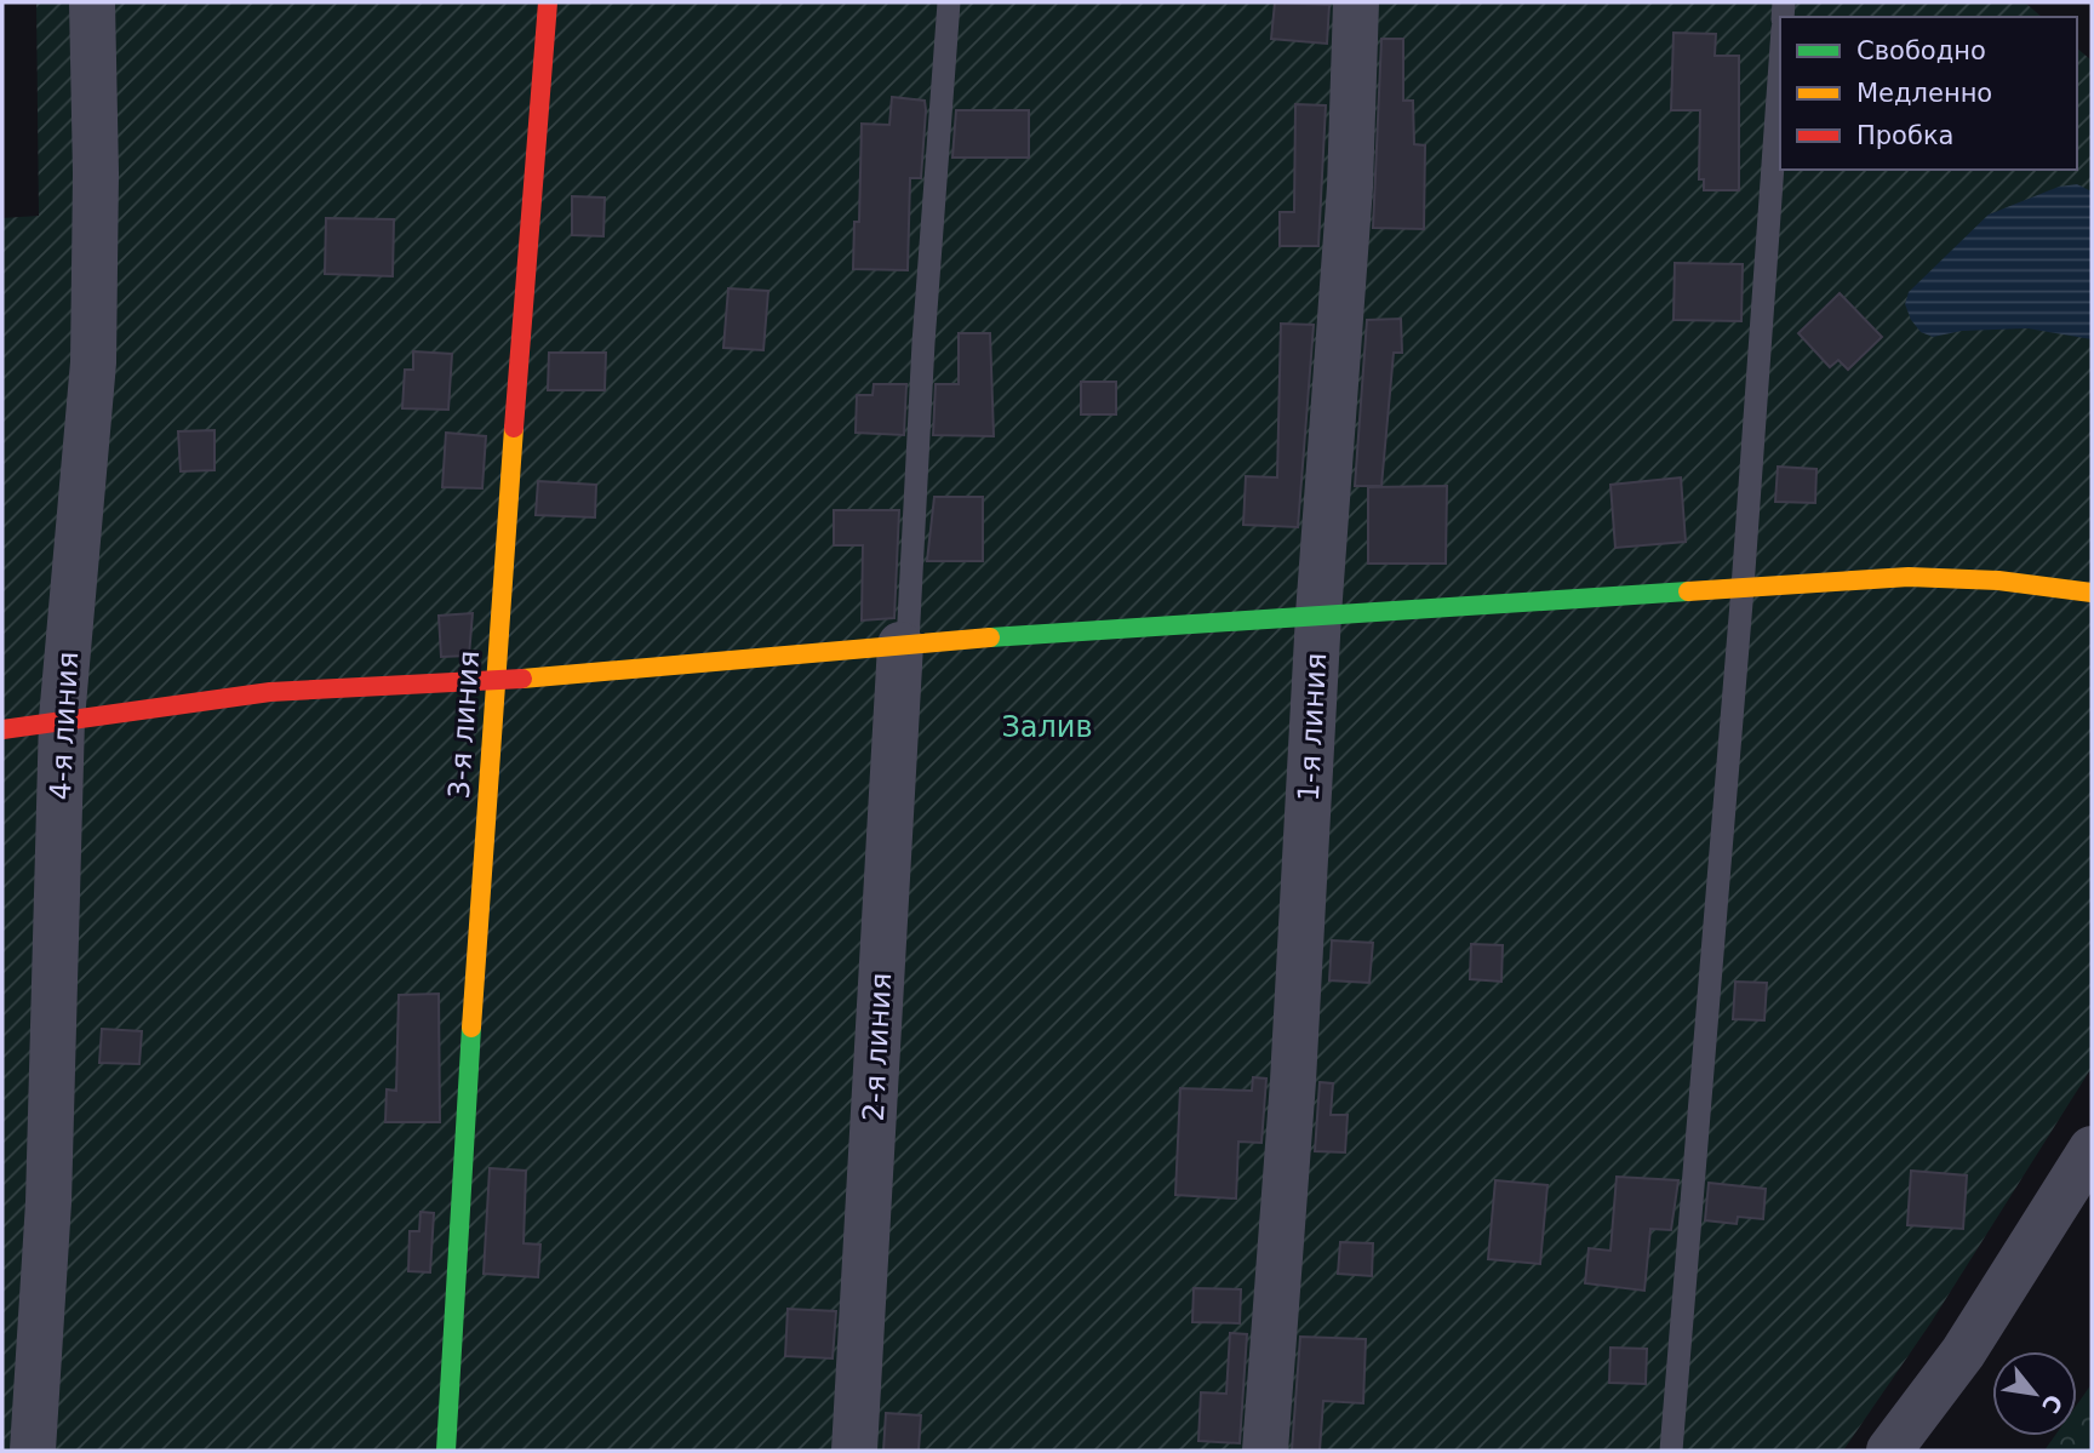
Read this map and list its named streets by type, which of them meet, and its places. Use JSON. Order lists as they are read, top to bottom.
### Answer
{
  "streets": {
    "street": [
      "3-я линия",
      "4-я линия",
      "1-я линия",
      "2-я линия"
    ]
  },
  "parks": ["Залив"],
  "legend": ["Свободно", "Медленно", "Пробка"],
  "north": "bottom right"
}
